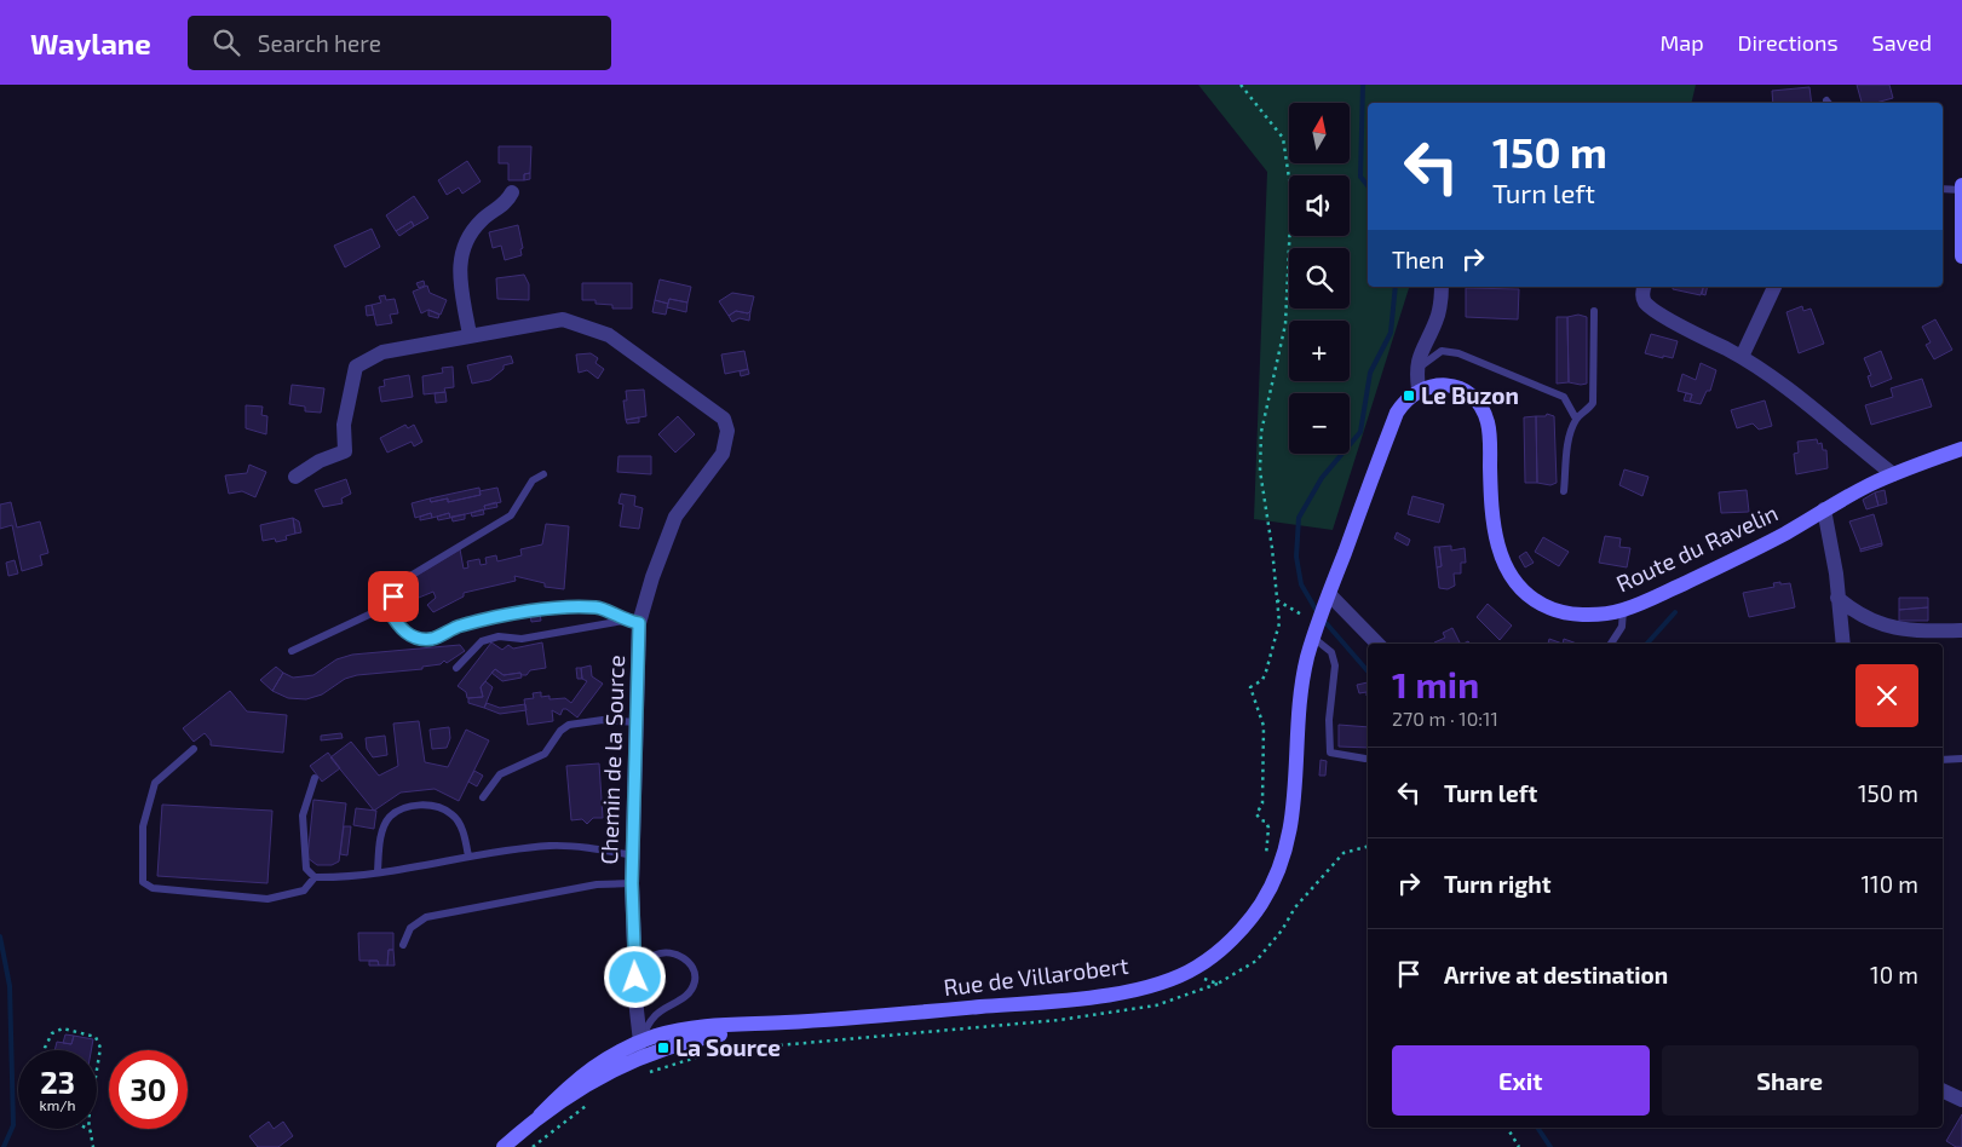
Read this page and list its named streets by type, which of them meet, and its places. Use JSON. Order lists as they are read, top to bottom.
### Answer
{
  "streets": {
    "main road": ["Route du Ravelin", "Rue de Villarobert"],
    "street": ["Chemin de la Source"]
  },
  "crossings": [
    ["Chemin de la Source", "Rue de Villarobert"]
  ],
  "places": {
    "transit": ["Le Buzon", "La Source"]
  },
  "north": "top",
  "page": {
    "header": "Waylane",
    "search": "Search here",
    "nav": ["Map", "Directions", "Saved"],
    "map_buttons": ["+", "−"],
    "turn": ["150 m", "Turn left"],
    "then": "Then",
    "heading": ["1 min", "270 m · 10:11"],
    "list": [
      {
        "name": "Turn left",
        "value": "150 m"
      },
      {
        "name": "Turn right",
        "value": "110 m"
      },
      {
        "name": "Arrive at destination",
        "value": "10 m"
      }
    ],
    "buttons": ["Exit", "Share"],
    "speed": "23 km/h",
    "limit": "30"
  }
}
